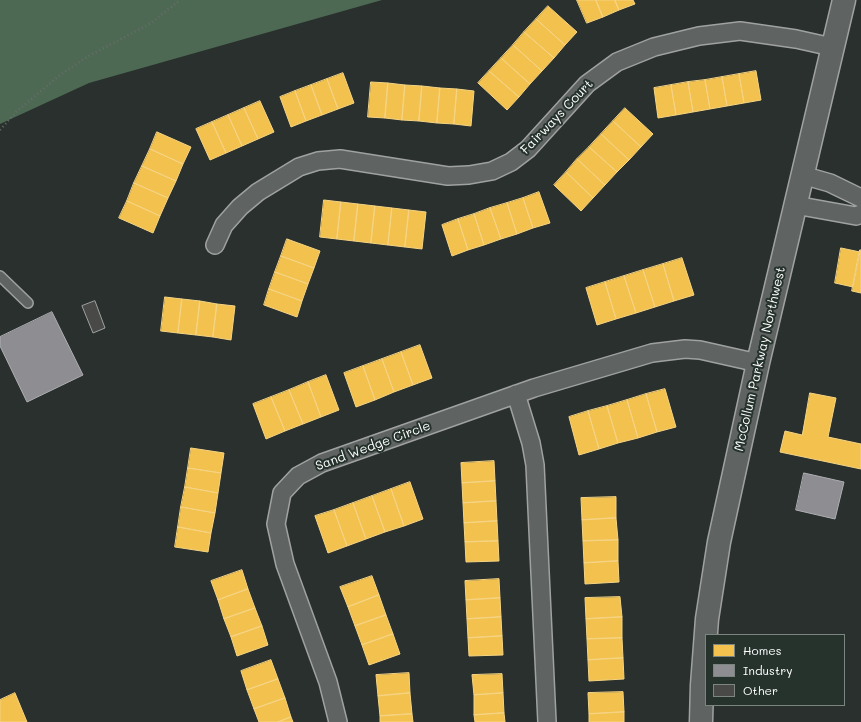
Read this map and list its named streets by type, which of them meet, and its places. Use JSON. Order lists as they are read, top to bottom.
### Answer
{
  "streets": {
    "street": ["Fairways Court", "McCollum Parkway Northwest", "Sand Wedge Circle"]
  },
  "crossings": [
    ["Fairways Court", "McCollum Parkway Northwest"],
    ["McCollum Parkway Northwest", "Sand Wedge Circle"]
  ],
  "legend": ["Homes", "Industry", "Other"]
}
